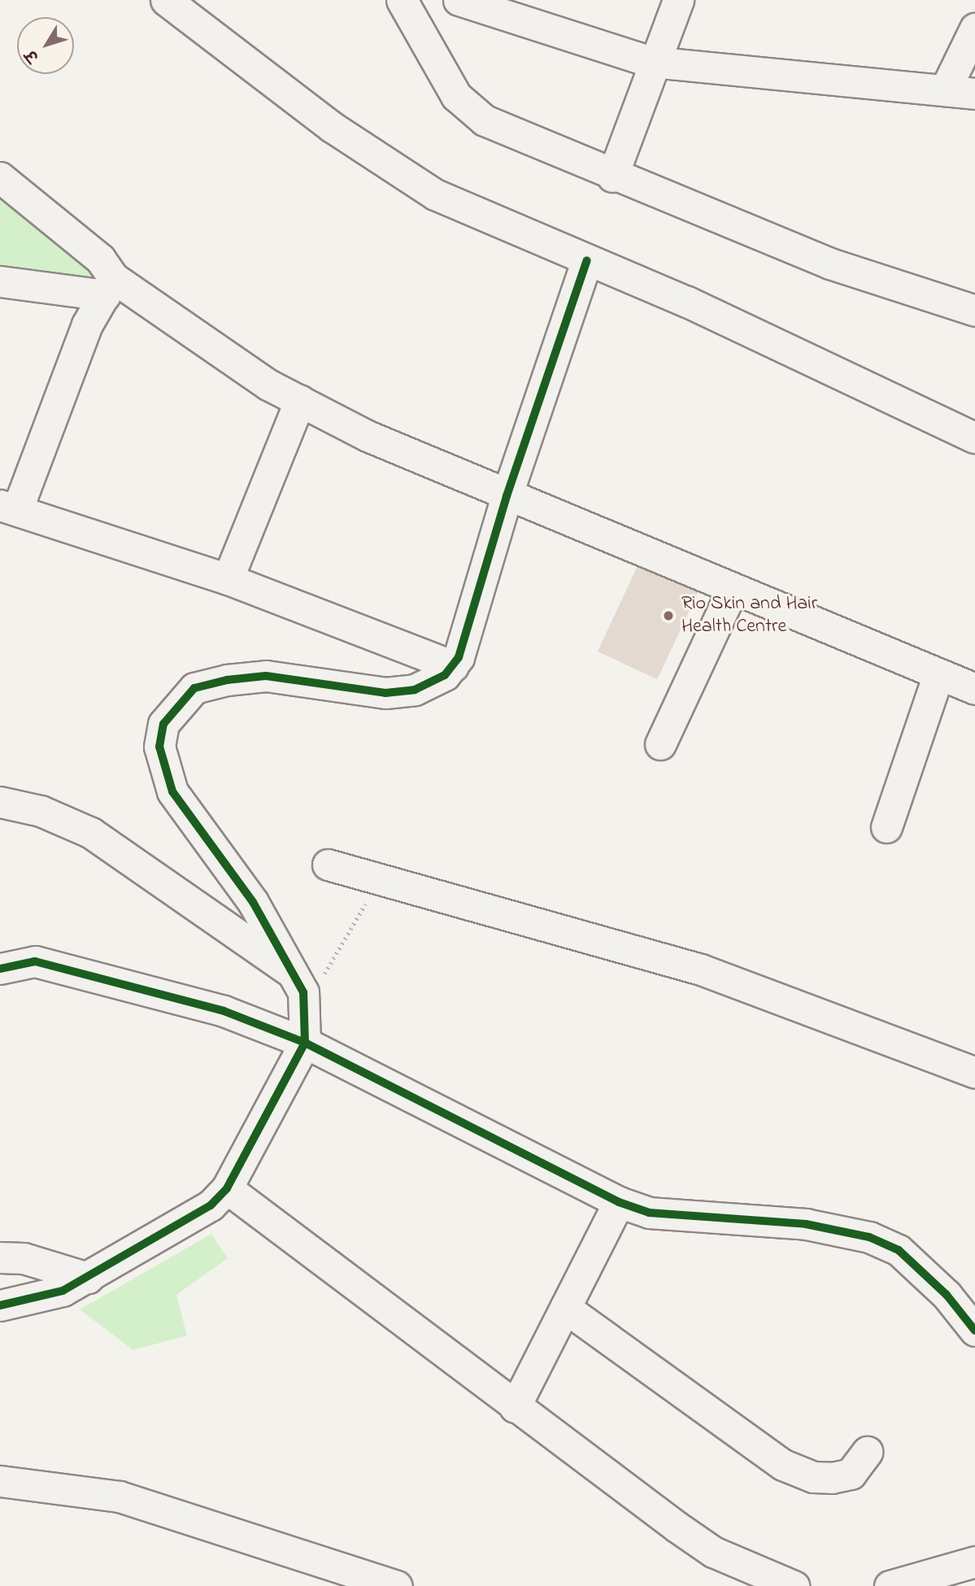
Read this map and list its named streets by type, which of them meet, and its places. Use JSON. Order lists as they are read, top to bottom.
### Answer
{
  "places": ["Rio Skin and Hair Health Centre"],
  "north": "bottom left"
}
